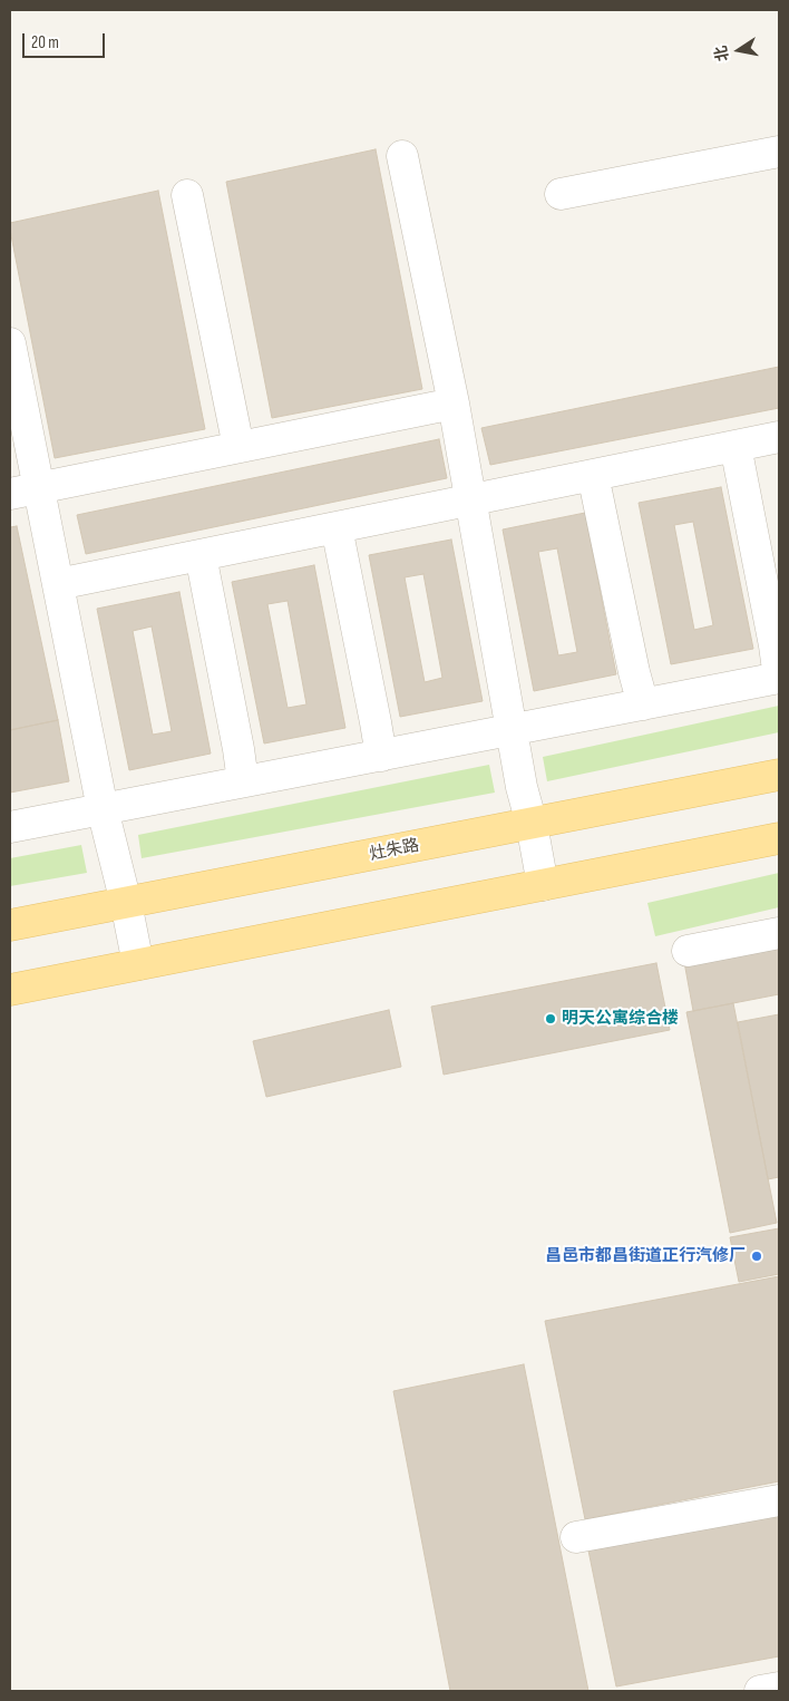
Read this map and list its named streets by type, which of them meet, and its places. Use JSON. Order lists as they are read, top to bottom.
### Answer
{
  "streets": {
    "main road": ["灶朱路"]
  },
  "places": ["明天公寓综合楼", "昌邑市都昌街道正行汽修厂"],
  "scale_bar": "20 m",
  "north": "left"
}
